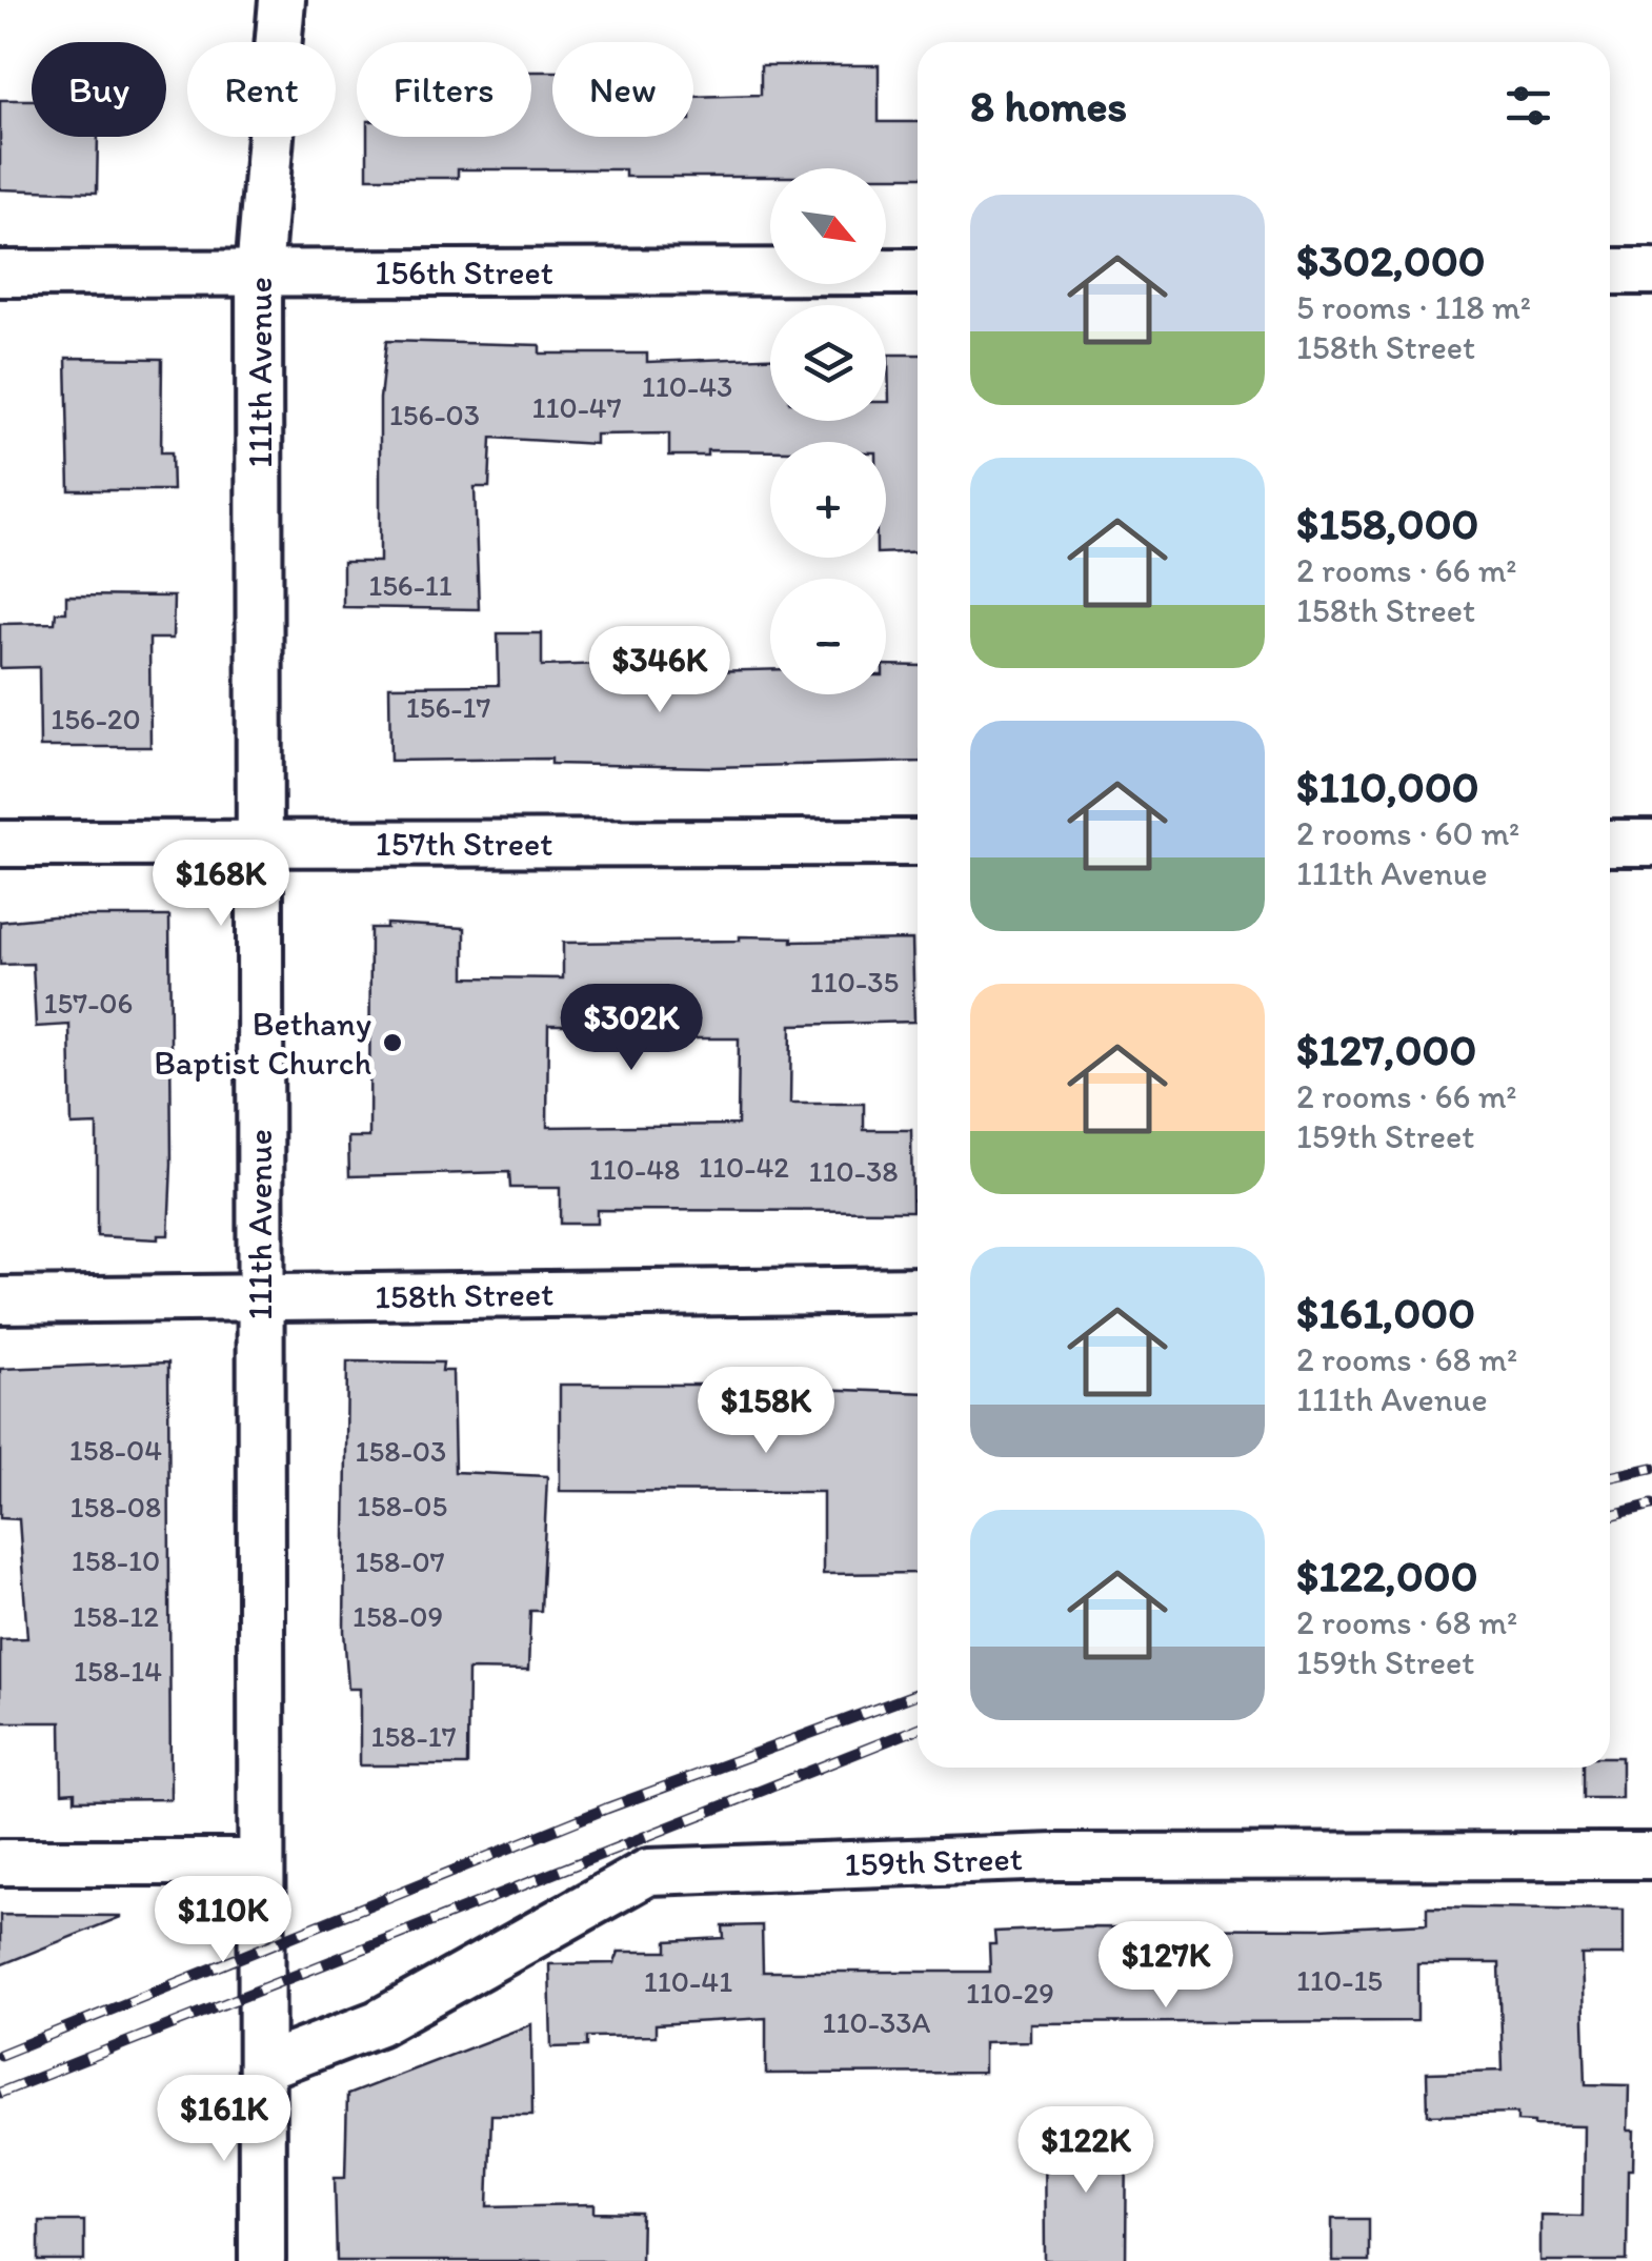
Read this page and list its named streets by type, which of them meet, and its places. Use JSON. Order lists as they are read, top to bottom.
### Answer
{
  "streets": {
    "street": [
      "156th Street",
      "111th Avenue",
      "157th Street",
      "158th Street",
      "159th Street"
    ]
  },
  "crossings": [
    ["156th Street", "111th Avenue"],
    ["111th Avenue", "157th Street"],
    ["111th Avenue", "158th Street"],
    ["111th Avenue", "159th Street"]
  ],
  "places": ["Bethany Baptist Church"],
  "house_numbers": [
    "110-43",
    "110-47",
    "156-03",
    "156-11",
    "156-17",
    "156-20",
    "110-35",
    "157-06",
    "110-42",
    "110-48",
    "110-38",
    "158-04",
    "158-03",
    "158-05",
    "158-08",
    "158-10",
    "158-07",
    "158-12",
    "158-09",
    "158-14",
    "158-17",
    "110-15",
    "110-41",
    "110-29",
    "110-33A"
  ],
  "north": "bottom right",
  "page": {
    "chip": [
      "Buy",
      "Rent",
      "Filters",
      "New"
    ],
    "heading": "8 homes",
    "map_buttons": ["+", "−"],
    "list": [
      {
        "name": "$302,000",
        "note": "5 rooms · 118 m² · 158th Street"
      },
      {
        "name": "$158,000",
        "note": "2 rooms · 66 m² · 158th Street"
      },
      {
        "name": "$110,000",
        "note": "2 rooms · 60 m² · 111th Avenue"
      },
      {
        "name": "$127,000",
        "note": "2 rooms · 66 m² · 159th Street"
      },
      {
        "name": "$161,000",
        "note": "2 rooms · 68 m² · 111th Avenue"
      },
      {
        "name": "$122,000",
        "note": "2 rooms · 68 m² · 159th Street"
      }
    ],
    "price": [
      "$346K",
      "$168K",
      "$302K",
      "$158K",
      "$110K",
      "$127K",
      "$161K",
      "$122K"
    ]
  }
}
